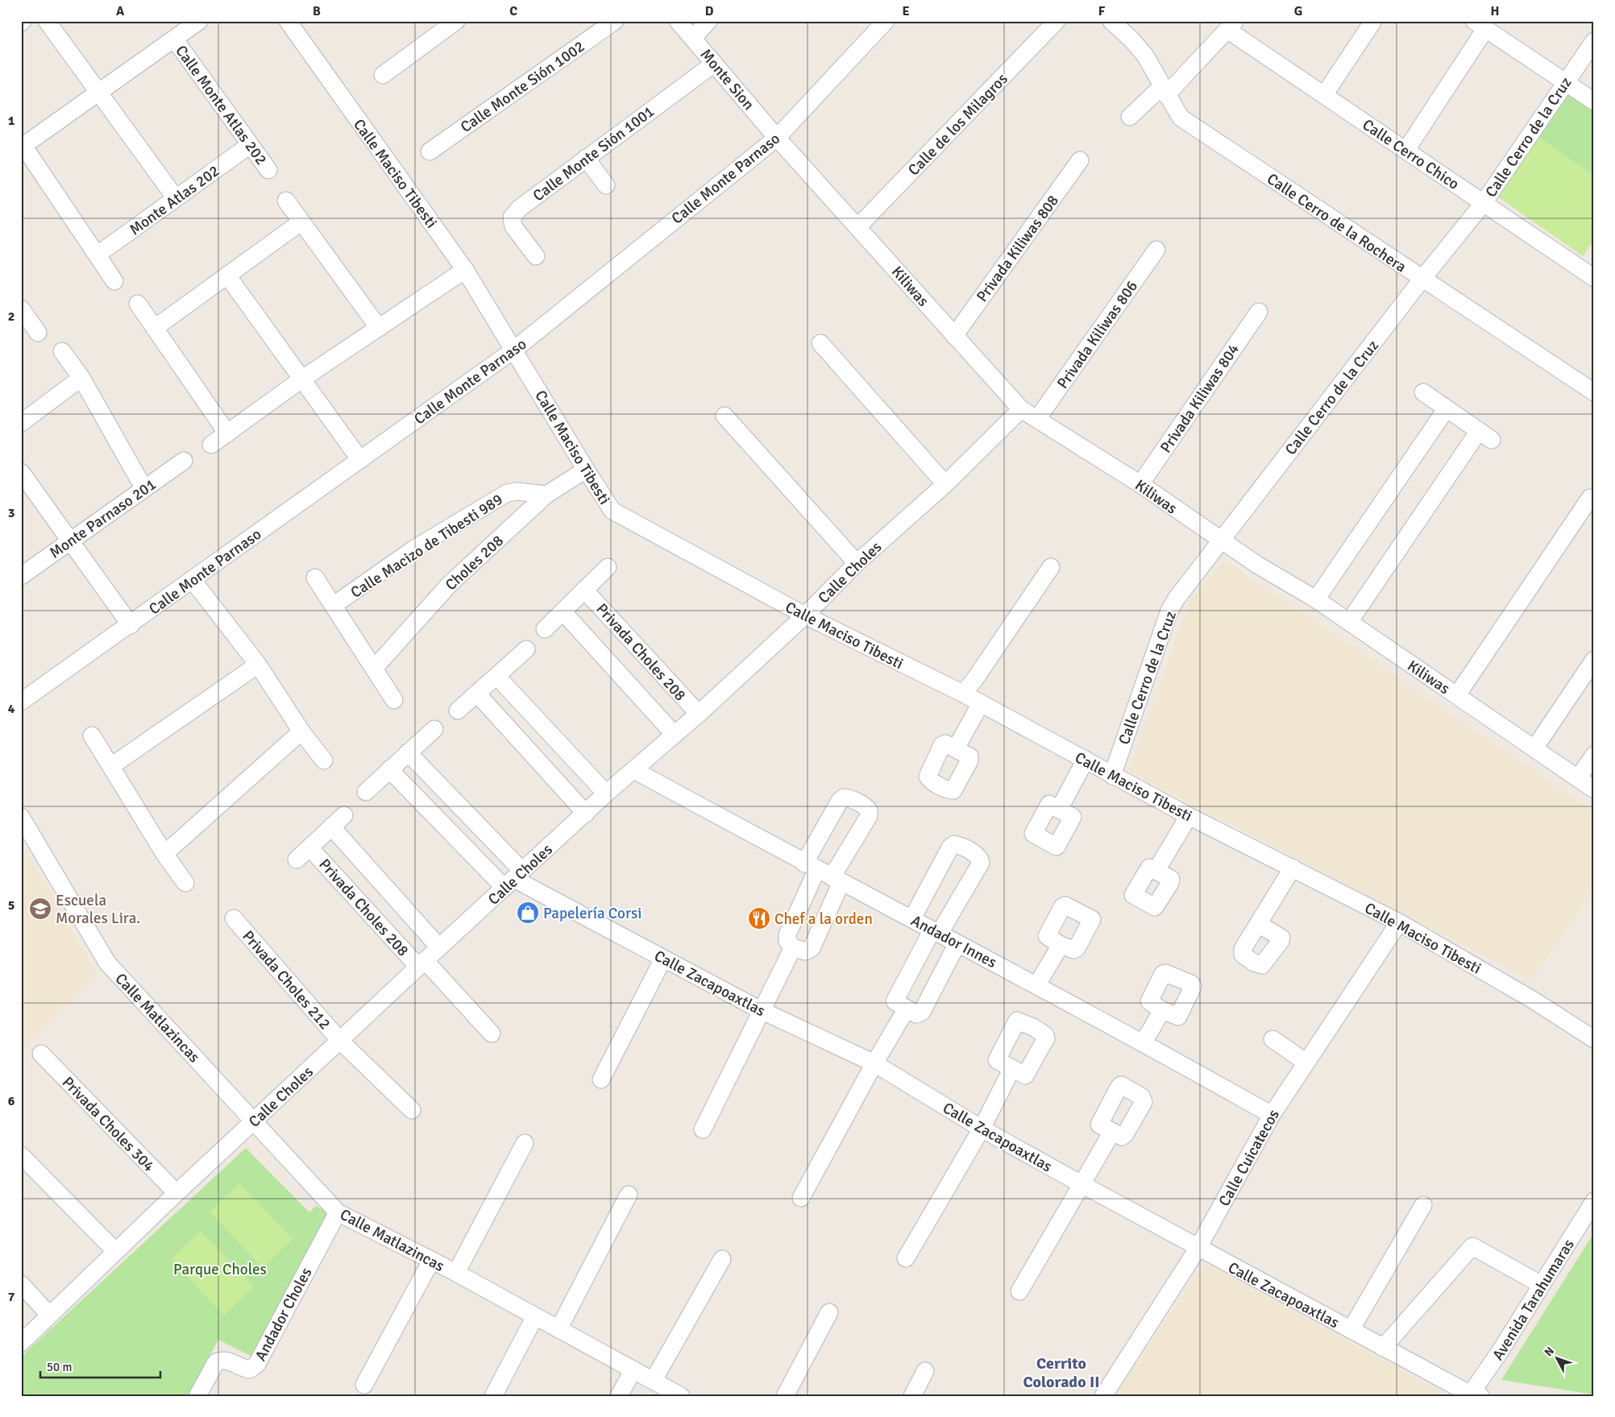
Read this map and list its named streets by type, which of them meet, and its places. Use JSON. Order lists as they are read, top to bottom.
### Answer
{
  "streets": {
    "street": [
      "Monte Sion",
      "Calle Monte Sión 1002",
      "Calle Monte Atlas 202",
      "Calle de los Milagros",
      "Calle Cerro de la Cruz",
      "Calle Monte Sión 1001",
      "Calle Cerro Chico",
      "Calle Maciso Tibesti",
      "Calle Monte Parnaso",
      "Monte Atlas 202",
      "Calle Cerro de la Rochera",
      "Privada Kiliwas 808",
      "Kiliwas",
      "Privada Kiliwas 806",
      "Privada Kiliwas 804",
      "Monte Parnaso 201",
      "Calle Macizo de Tibesti 989",
      "Choles 208",
      "Calle Choles",
      "Privada Choles 208",
      "Andador Innes",
      "Privada Choles 212",
      "Calle Zacapoaxtlas",
      "Calle Matlazincas",
      "Privada Choles 304",
      "Calle Cuicatecos",
      "Avenida Tarahumaras",
      "Andador Choles"
    ]
  },
  "crossings": [
    ["Monte Sion", "Calle Monte Sión 1001"],
    ["Monte Sion", "Calle Monte Parnaso"],
    ["Monte Sion", "Kiliwas"],
    ["Calle Monte Atlas 202", "Monte Atlas 202"],
    ["Calle de los Milagros", "Kiliwas"],
    ["Calle Cerro de la Cruz", "Calle Cerro Chico"],
    ["Calle Cerro de la Cruz", "Calle Maciso Tibesti"],
    ["Calle Cerro de la Cruz", "Calle Cerro de la Rochera"],
    ["Calle Cerro de la Cruz", "Kiliwas"],
    ["Calle Maciso Tibesti", "Calle Monte Parnaso"],
    ["Calle Maciso Tibesti", "Choles 208"],
    ["Calle Maciso Tibesti", "Calle Choles"],
    ["Calle Maciso Tibesti", "Calle Cuicatecos"],
    ["Calle Monte Parnaso", "Kiliwas"],
    ["Privada Kiliwas 808", "Kiliwas"],
    ["Kiliwas", "Privada Kiliwas 806"],
    ["Kiliwas", "Privada Kiliwas 804"],
    ["Kiliwas", "Calle Choles"],
    ["Calle Macizo de Tibesti 989", "Choles 208"],
    ["Calle Choles", "Privada Choles 208"],
    ["Calle Choles", "Andador Innes"],
    ["Calle Choles", "Privada Choles 212"],
    ["Calle Choles", "Calle Zacapoaxtlas"],
    ["Calle Choles", "Calle Matlazincas"],
    ["Calle Choles", "Privada Choles 304"],
    ["Andador Innes", "Calle Cuicatecos"],
    ["Calle Zacapoaxtlas", "Calle Cuicatecos"],
    ["Calle Zacapoaxtlas", "Avenida Tarahumaras"],
    ["Calle Matlazincas", "Andador Choles"]
  ],
  "districts": ["Cerrito Colorado II"],
  "parks": ["Parque Choles"],
  "places": {
    "school or university": ["Escuela Morales Lira."],
    "shop": ["Papelería Corsi"],
    "restaurant": ["Chef a la orden"]
  },
  "scale_bar": "50 m",
  "north": "top left",
  "grid": {
    "columns": [
      "A",
      "B",
      "C",
      "D",
      "E",
      "F",
      "G",
      "H"
    ],
    "rows": [
      "1",
      "2",
      "3",
      "4",
      "5",
      "6",
      "7"
    ]
  }
}
